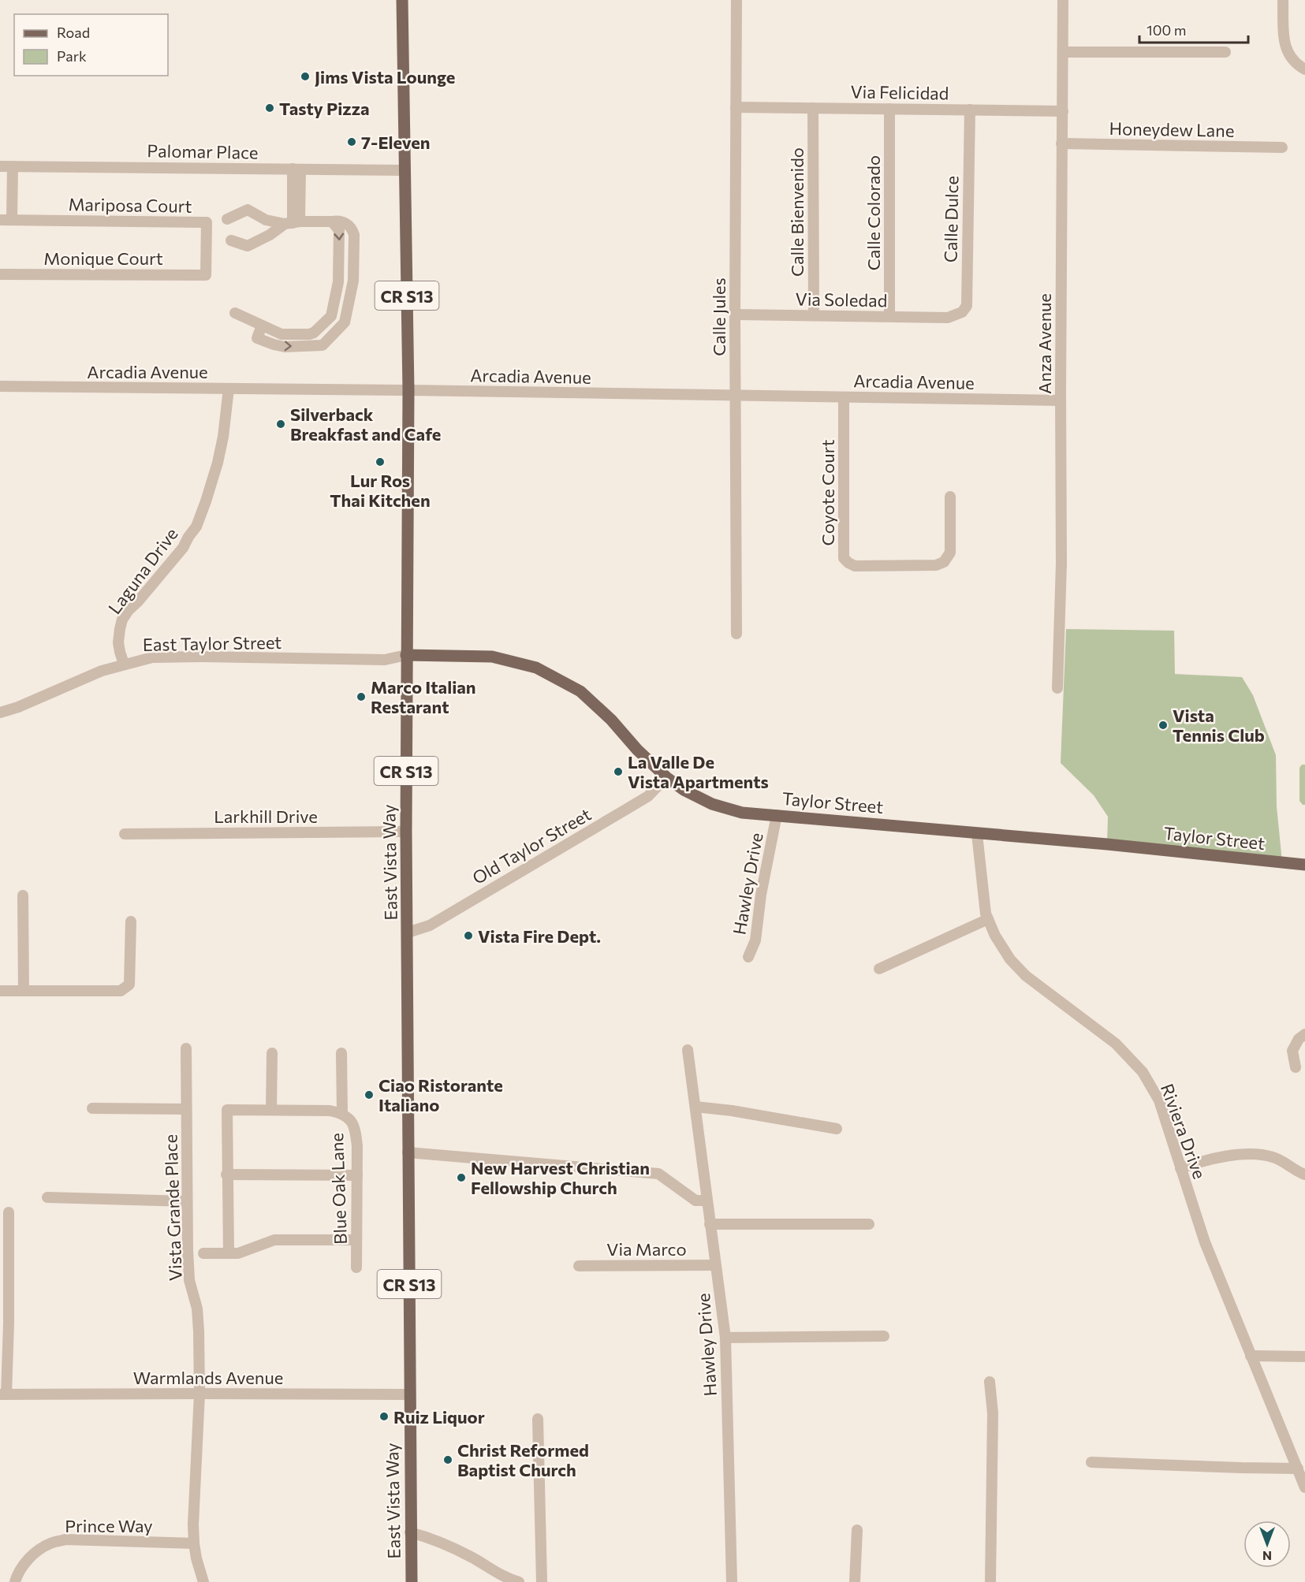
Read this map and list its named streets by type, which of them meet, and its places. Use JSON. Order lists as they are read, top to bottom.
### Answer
{
  "streets": {
    "main road": ["CR S13", "Taylor Street", "East Vista Way"],
    "street": [
      "Via Felicidad",
      "Honeydew Lane",
      "Palomar Place",
      "Mariposa Court",
      "Calle Bienvenido",
      "Calle Colorado",
      "Calle Dulce",
      "Monique Court",
      "Via Soledad",
      "Calle Jules",
      "Anza Avenue",
      "Arcadia Avenue",
      "Coyote Court",
      "Laguna Drive",
      "East Taylor Street",
      "Larkhill Drive",
      "Old Taylor Street",
      "Hawley Drive",
      "Riviera Drive",
      "Blue Oak Lane",
      "Vista Grande Place",
      "Via Marco",
      "Warmlands Avenue",
      "Prince Way"
    ]
  },
  "crossings": [
    ["Via Felicidad", "Calle Bienvenido"],
    ["Via Felicidad", "Calle Colorado"],
    ["Via Felicidad", "Calle Dulce"],
    ["Via Felicidad", "Calle Jules"],
    ["Via Felicidad", "Anza Avenue"],
    ["Honeydew Lane", "Anza Avenue"],
    ["Palomar Place", "East Vista Way"],
    ["Mariposa Court", "Monique Court"],
    ["Calle Bienvenido", "Via Soledad"],
    ["Calle Colorado", "Via Soledad"],
    ["Calle Dulce", "Via Soledad"],
    ["Via Soledad", "Calle Jules"],
    ["Calle Jules", "Arcadia Avenue"],
    ["Anza Avenue", "Arcadia Avenue"],
    ["Arcadia Avenue", "Coyote Court"],
    ["Arcadia Avenue", "Laguna Drive"],
    ["Arcadia Avenue", "East Vista Way"],
    ["Laguna Drive", "East Taylor Street"],
    ["East Taylor Street", "Taylor Street"],
    ["East Taylor Street", "East Vista Way"],
    ["Taylor Street", "Old Taylor Street"],
    ["Taylor Street", "East Vista Way"],
    ["Taylor Street", "Hawley Drive"],
    ["Taylor Street", "Riviera Drive"],
    ["Larkhill Drive", "East Vista Way"],
    ["Old Taylor Street", "East Vista Way"],
    ["East Vista Way", "Warmlands Avenue"],
    ["Hawley Drive", "Via Marco"],
    ["Vista Grande Place", "Warmlands Avenue"],
    ["Vista Grande Place", "Prince Way"]
  ],
  "places": [
    "Jims Vista Lounge",
    "Tasty Pizza",
    "7-Eleven",
    "Silverback Breakfast and Cafe",
    "Lur Ros Thai Kitchen",
    "Marco Italian Restarant",
    "Vista Tennis Club",
    "La Valle De Vista Apartments",
    "Vista Fire Dept.",
    "Ciao Ristorante Italiano",
    "New Harvest Christian Fellowship Church",
    "Ruiz Liquor",
    "Christ Reformed Baptist Church"
  ],
  "legend": ["Road", "Park"],
  "scale_bar": "100 m",
  "north": "bottom"
}
